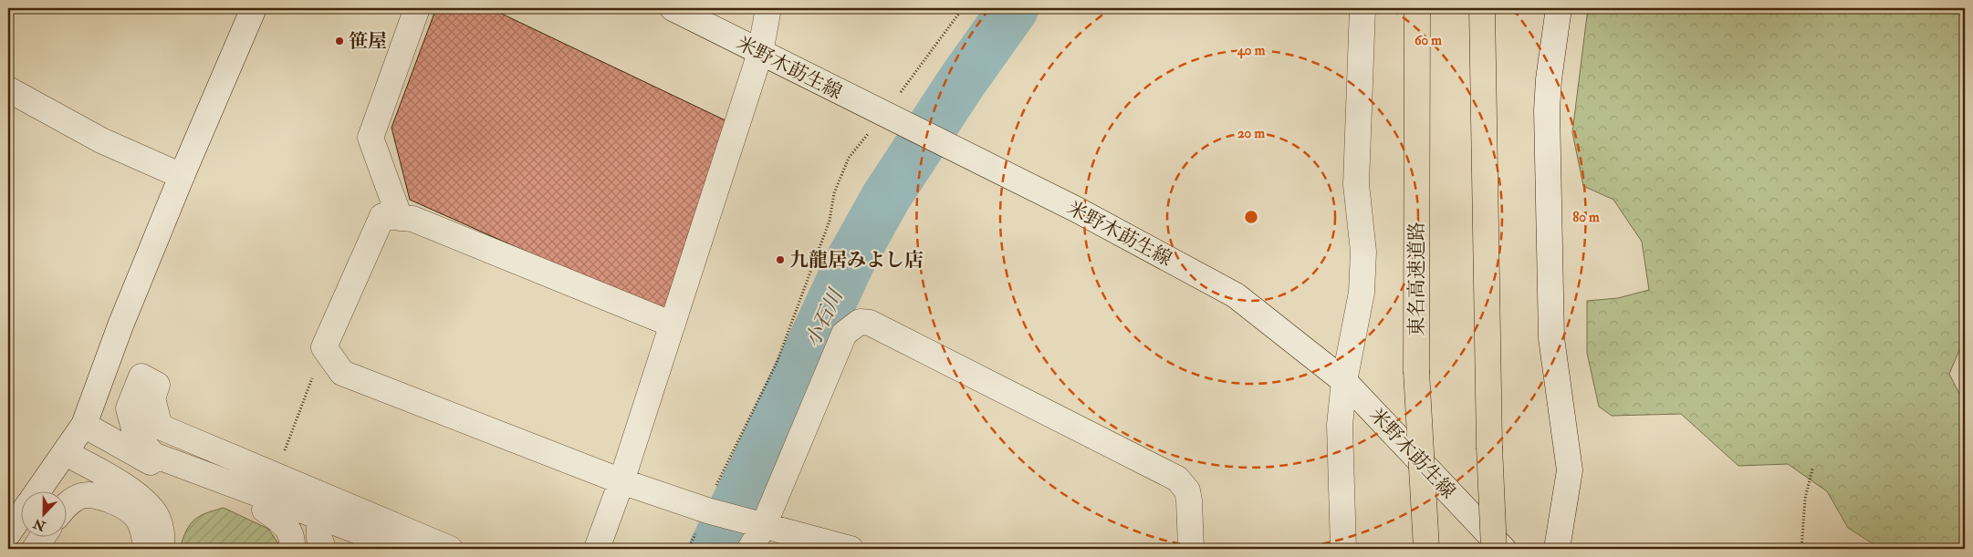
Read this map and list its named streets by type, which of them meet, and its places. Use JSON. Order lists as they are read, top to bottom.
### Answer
{
  "streets": {
    "highway": ["東名高速道路"],
    "street": ["米野木莇生線"]
  },
  "water": ["小石川"],
  "places": ["笹屋", "九龍居みよし店"],
  "north": "bottom",
  "rings": [
    "60 m",
    "40 m",
    "20 m",
    "80 m"
  ]
}
